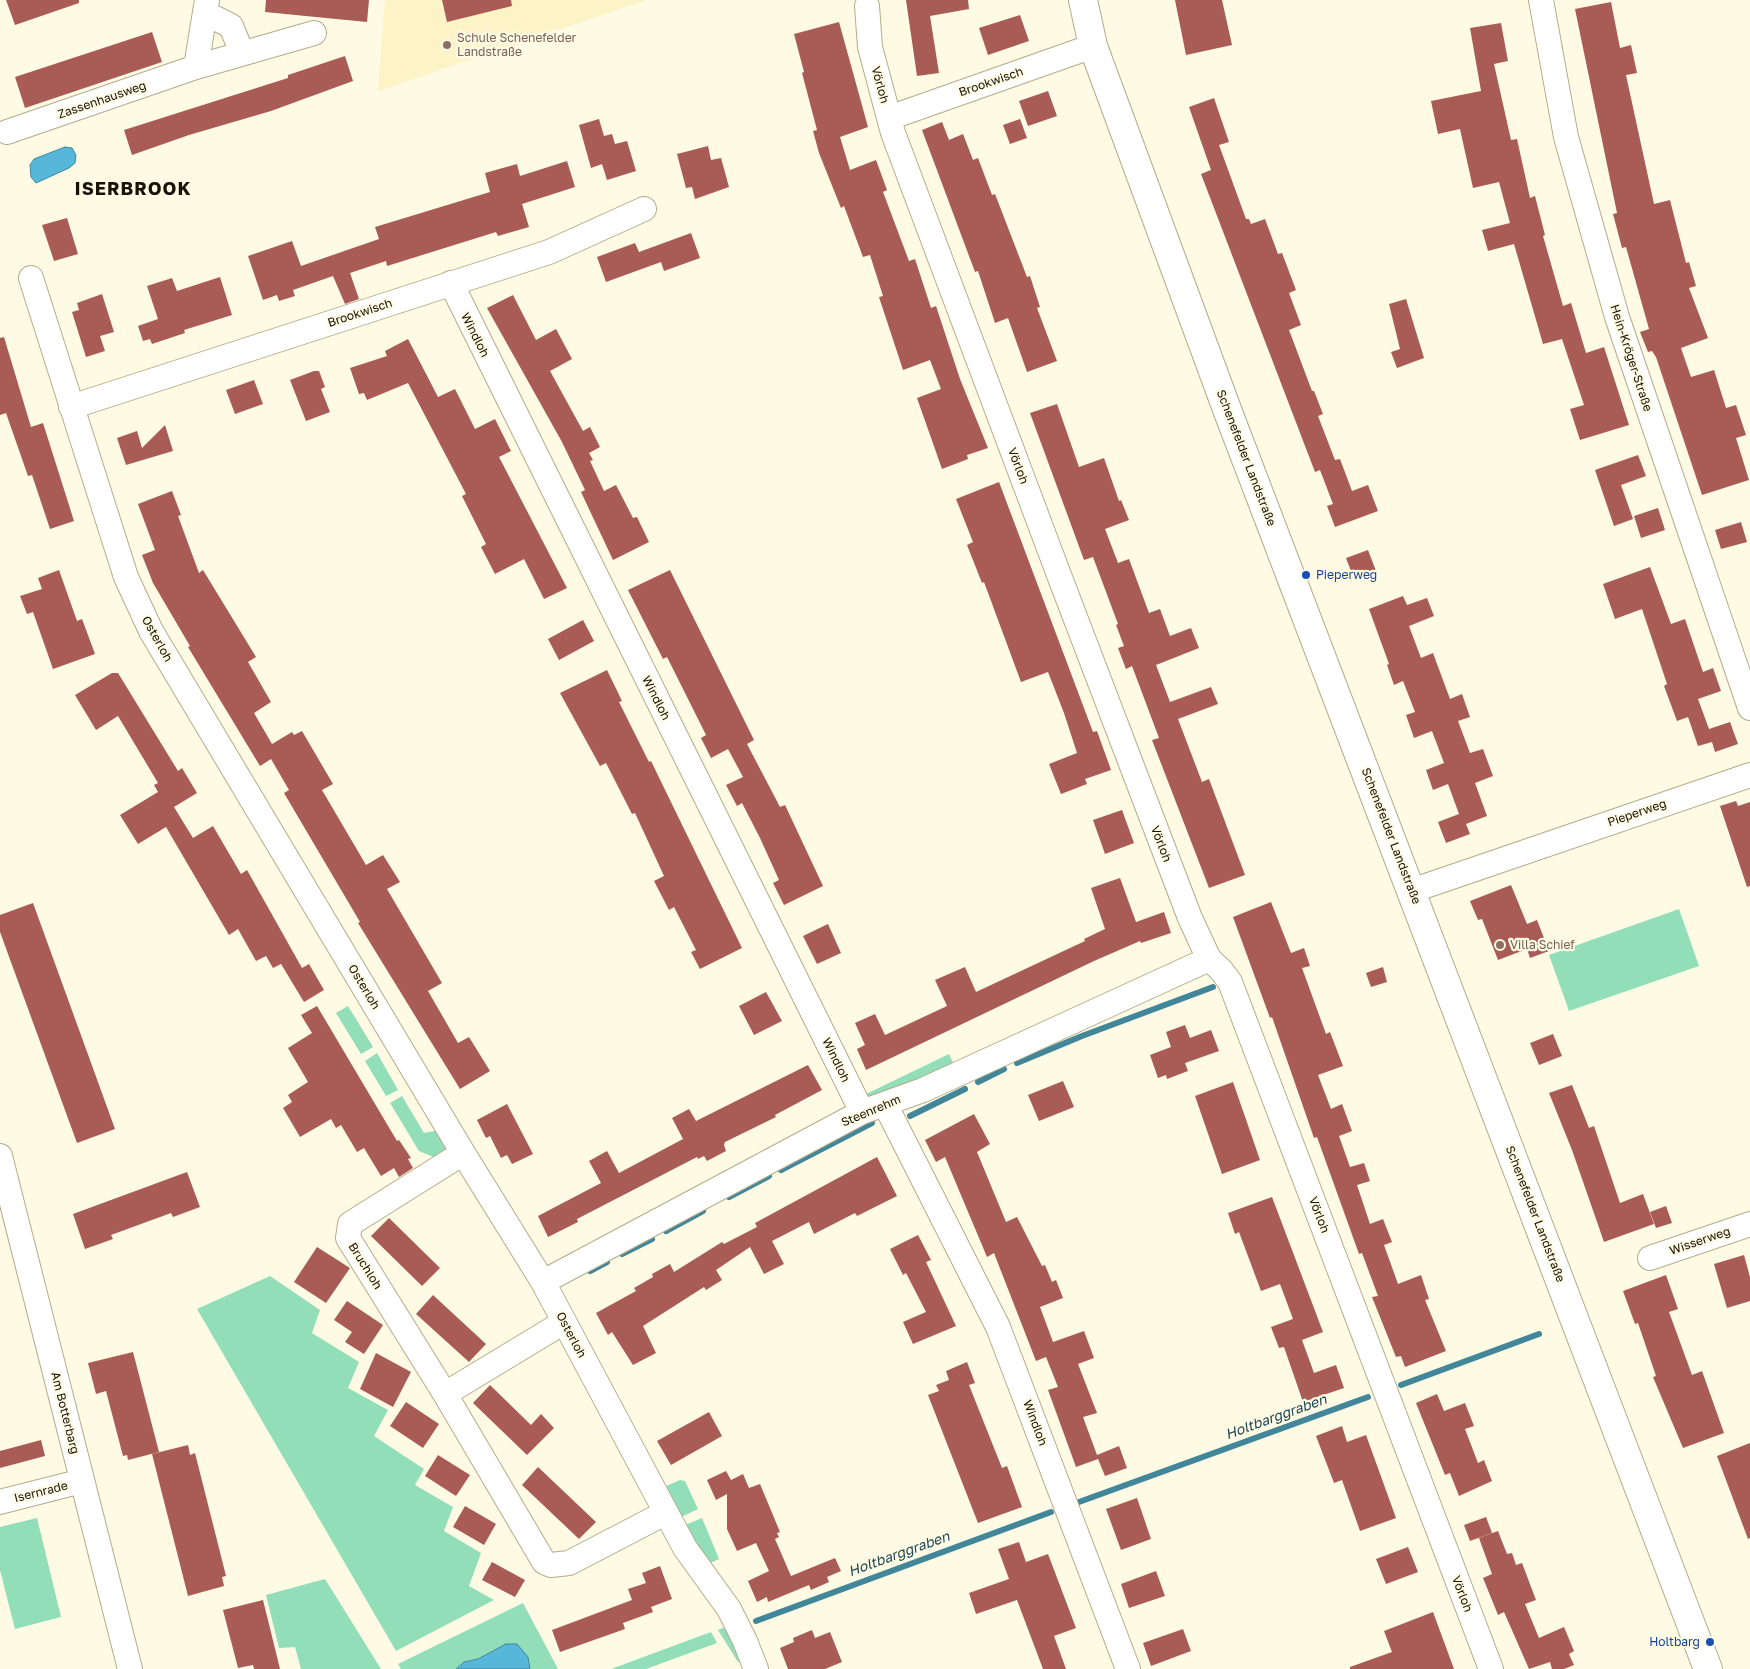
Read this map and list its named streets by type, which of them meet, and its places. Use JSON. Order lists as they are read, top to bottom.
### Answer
{
  "streets": {
    "main road": ["Schenefelder Landstraße"],
    "street": [
      "Brookwisch",
      "Vörloh",
      "Zassenhausweg",
      "Windloh",
      "Hein-Kröger-Straße",
      "Osterloh",
      "Pieperweg",
      "Steenrehm",
      "Wisserweg",
      "Bruchloh",
      "Am Botterbarg",
      "Isernrade"
    ]
  },
  "crossings": [
    ["Brookwisch", "Vörloh"],
    ["Brookwisch", "Windloh"],
    ["Brookwisch", "Schenefelder Landstraße"],
    ["Brookwisch", "Osterloh"],
    ["Vörloh", "Steenrehm"],
    ["Windloh", "Steenrehm"],
    ["Schenefelder Landstraße", "Pieperweg"],
    ["Osterloh", "Steenrehm"],
    ["Osterloh", "Bruchloh"],
    ["Am Botterbarg", "Isernrade"]
  ],
  "districts": ["ISERBROOK"],
  "water": ["Holtbarggraben"],
  "places": [
    "Schule Schenefelder Landstraße",
    "Pieperweg",
    "Villa Schief",
    "Holtbarg"
  ]
}
